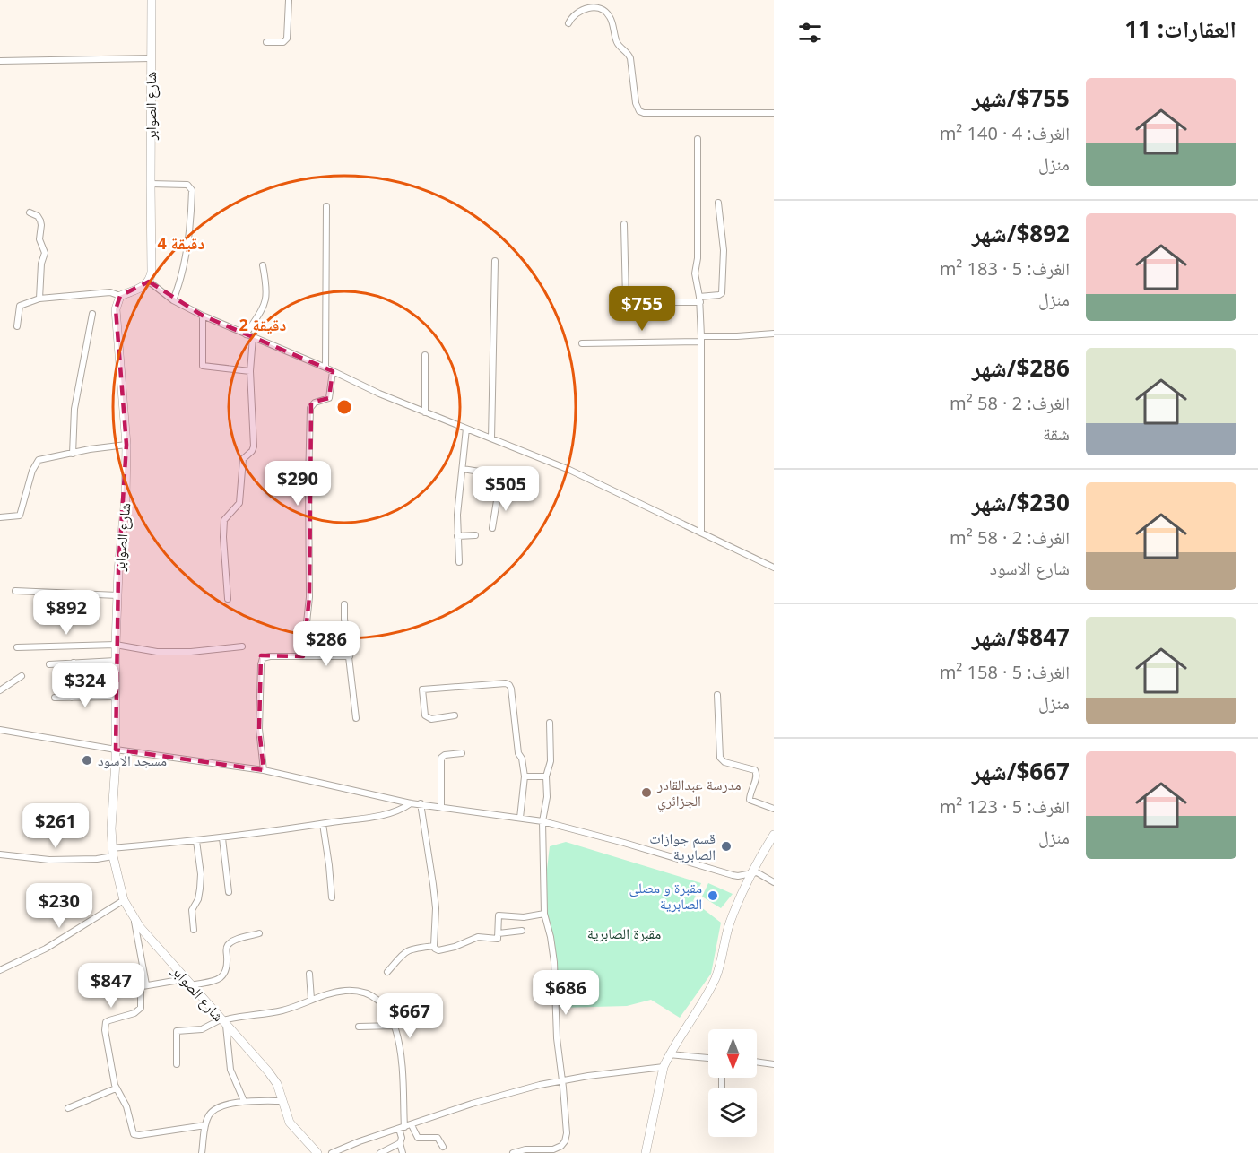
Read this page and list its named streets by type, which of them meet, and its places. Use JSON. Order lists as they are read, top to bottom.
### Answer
{
  "streets": {
    "street": ["شارع الصوابر"]
  },
  "parks": ["مقبرة الصابرية"],
  "places": [
    "مسجد الاسود",
    "مدرسة عبدالقادر الجزائري",
    "قسم جوازات الصابرية",
    "مقبرة و مصلى الصابرية"
  ],
  "north": "bottom",
  "page": {
    "heading": "العقارات: 11",
    "list": [
      {
        "name": "$755/شهر",
        "note": "الغرف: 4 · 140 m² · منزل"
      },
      {
        "name": "$892/شهر",
        "note": "الغرف: 5 · 183 m² · منزل"
      },
      {
        "name": "$286/شهر",
        "note": "الغرف: 2 · 58 m² · شقة"
      },
      {
        "name": "$230/شهر",
        "note": "الغرف: 2 · 58 m² · شارع الاسود"
      },
      {
        "name": "$847/شهر",
        "note": "الغرف: 5 · 158 m² · منزل"
      },
      {
        "name": "$667/شهر",
        "note": "الغرف: 5 · 123 m² · منزل"
      }
    ],
    "price": [
      "$755",
      "$290",
      "$505",
      "$892",
      "$286",
      "$324",
      "$261",
      "$230",
      "$847",
      "$686",
      "$667"
    ]
  },
  "rings": ["4 دقيقة", "2 دقيقة"]
}
